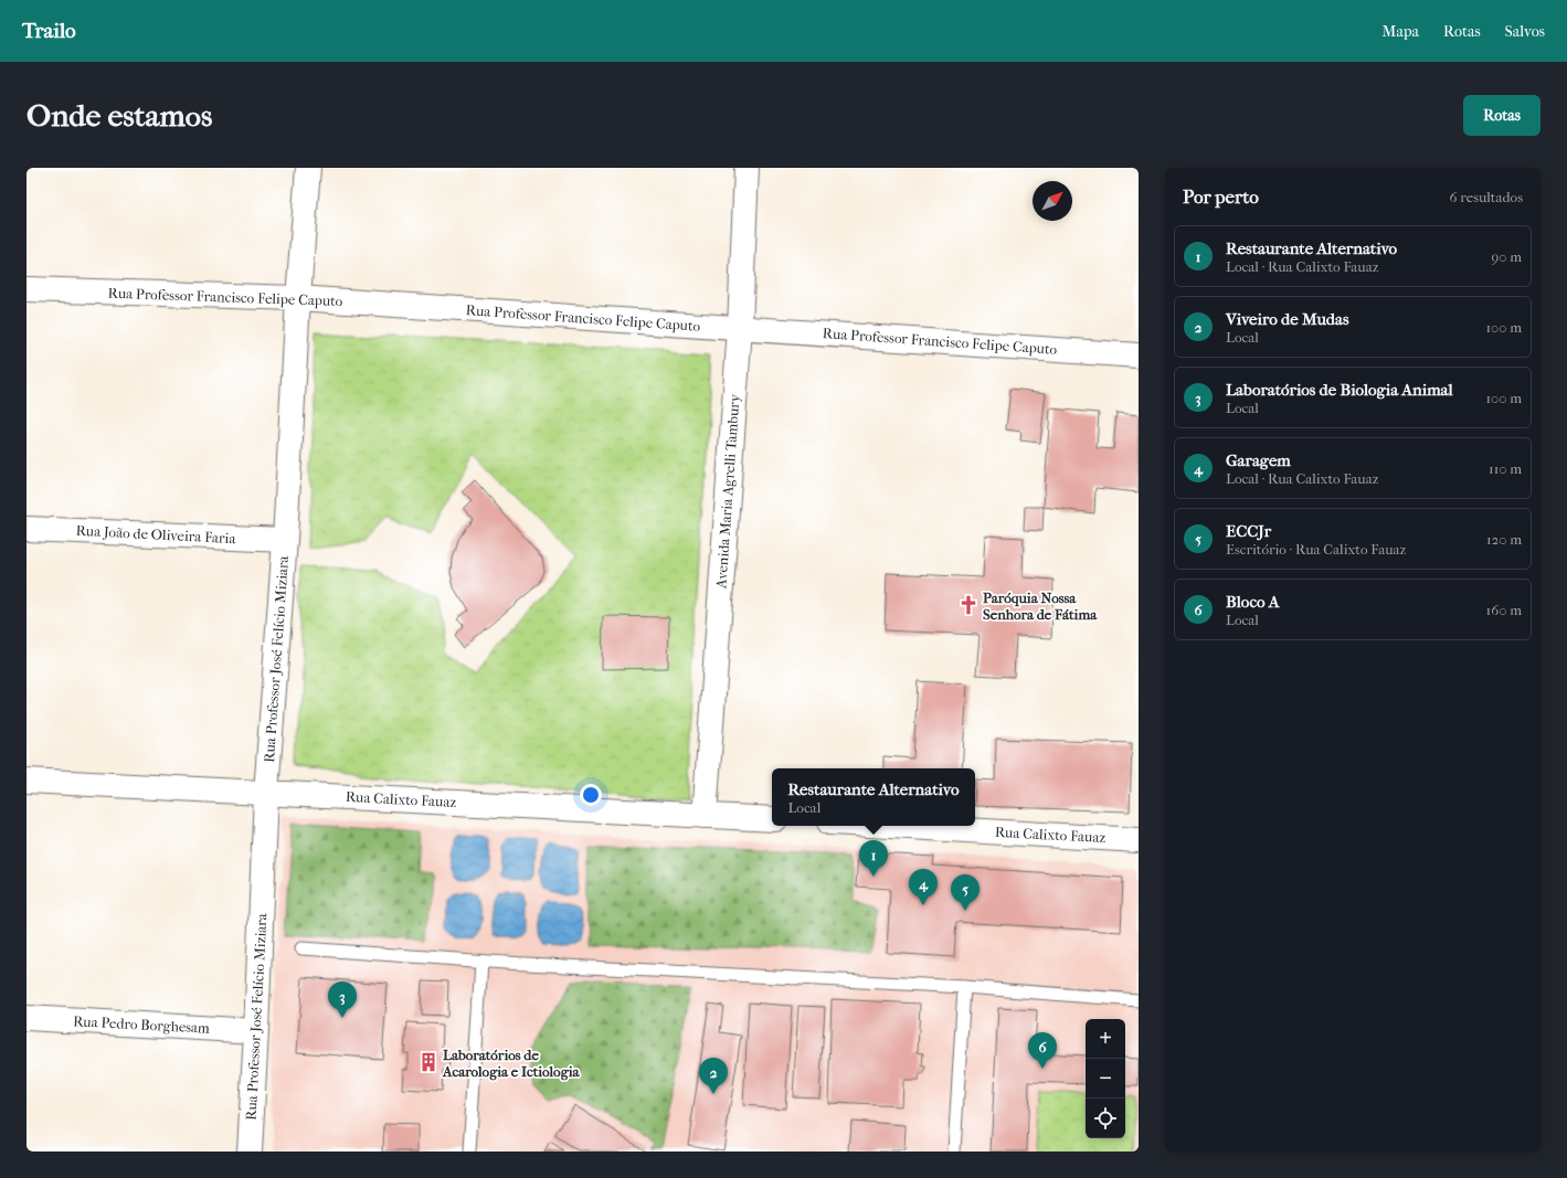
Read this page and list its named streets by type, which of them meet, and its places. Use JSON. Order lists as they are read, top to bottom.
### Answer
{
  "streets": {
    "street": [
      "Rua Professor Francisco Felipe Caputo",
      "Avenida Maria Agrelli Tambury",
      "Rua João de Oliveira Faria",
      "Rua Professor José Felício Miziara",
      "Rua Calixto Fauaz",
      "Rua Pedro Borghesam"
    ]
  },
  "crossings": [
    ["Rua Professor Francisco Felipe Caputo", "Avenida Maria Agrelli Tambury"],
    ["Rua Professor Francisco Felipe Caputo", "Rua Professor José Felício Miziara"],
    ["Avenida Maria Agrelli Tambury", "Rua Calixto Fauaz"],
    ["Rua João de Oliveira Faria", "Rua Professor José Felício Miziara"],
    ["Rua Professor José Felício Miziara", "Rua Calixto Fauaz"],
    ["Rua Professor José Felício Miziara", "Rua Pedro Borghesam"]
  ],
  "places": {
    "church": ["Paróquia Nossa Senhora de Fátima"],
    "building": ["Laboratórios de Acarologia e Ictiologia"]
  },
  "north": "top right",
  "page": {
    "header": "Trailo",
    "nav": ["Mapa", "Rotas", "Salvos"],
    "buttons": "Rotas",
    "title": "Onde estamos",
    "heading": ["Por perto", "6 resultados"],
    "list": [
      {
        "mark": "1",
        "name": "Restaurante Alternativo",
        "note": "Local · Rua Calixto Fauaz",
        "value": "90 m"
      },
      {
        "mark": "2",
        "name": "Viveiro de Mudas",
        "note": "Local",
        "value": "100 m"
      },
      {
        "mark": "3",
        "name": "Laboratórios de Biologia Animal",
        "note": "Local",
        "value": "100 m"
      },
      {
        "mark": "4",
        "name": "Garagem",
        "note": "Local · Rua Calixto Fauaz",
        "value": "110 m"
      },
      {
        "mark": "5",
        "name": "ECCJr",
        "note": "Escritório · Rua Calixto Fauaz",
        "value": "120 m"
      },
      {
        "mark": "6",
        "name": "Bloco A",
        "note": "Local",
        "value": "160 m"
      }
    ],
    "popup": ["Restaurante Alternativo", "Local"],
    "pins": [
      "1",
      "4",
      "5",
      "3",
      "6",
      "2"
    ],
    "map_buttons": ["+", "−"]
  }
}
